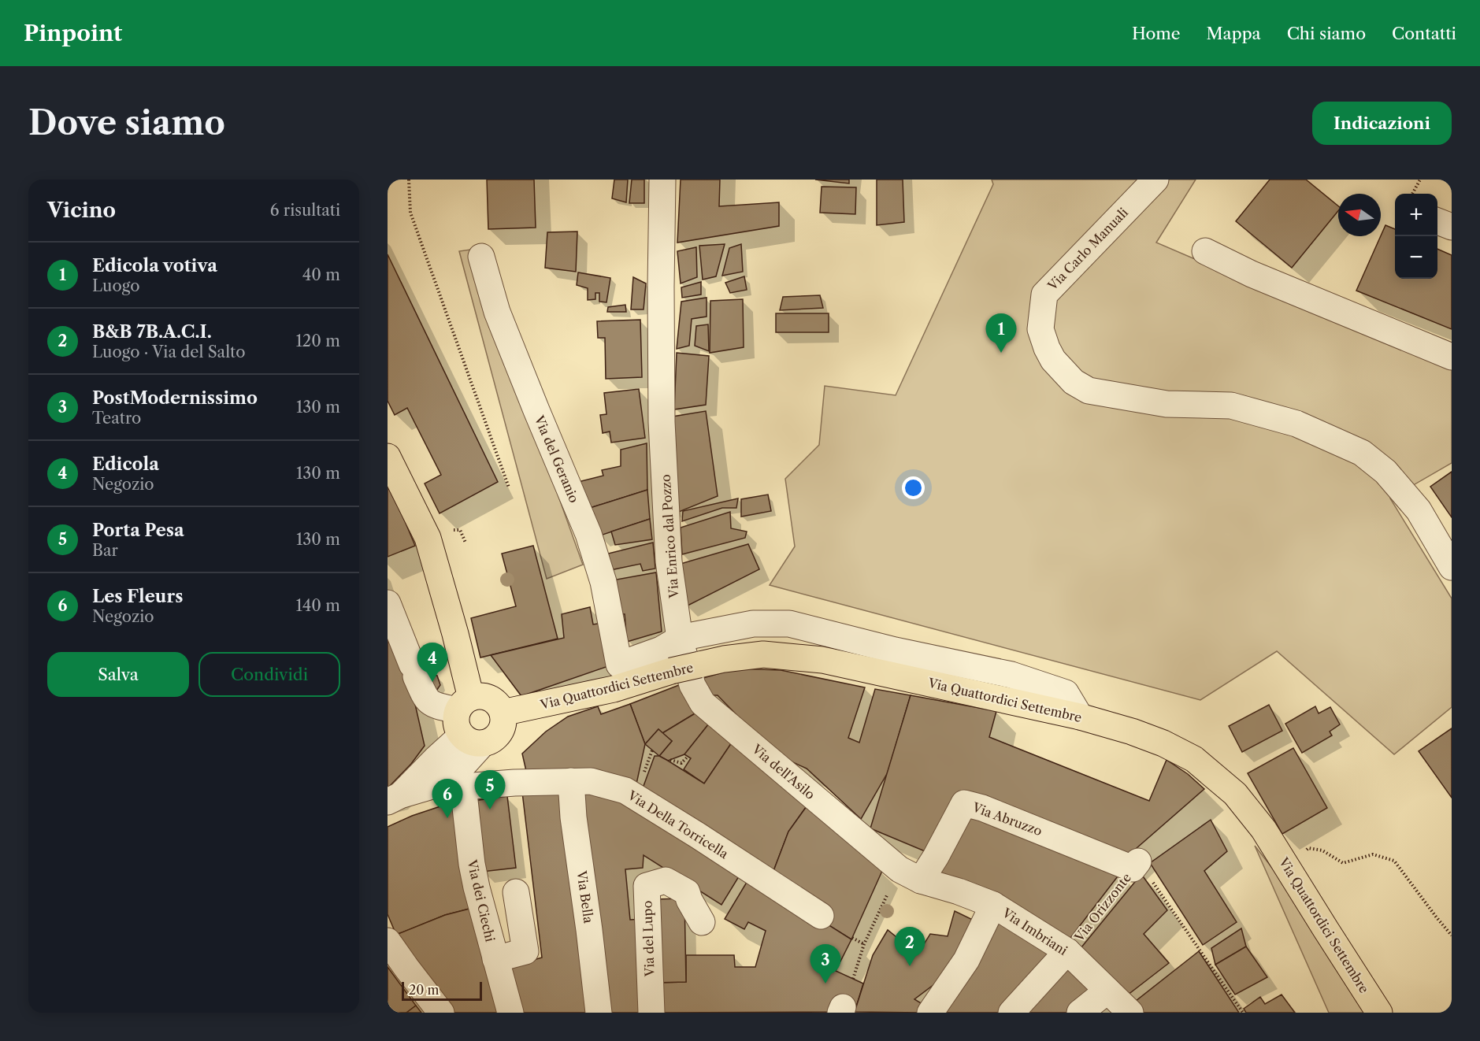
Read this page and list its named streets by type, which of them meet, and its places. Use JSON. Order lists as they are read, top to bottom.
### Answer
{
  "streets": {
    "main road": ["Via Quattordici Settembre"],
    "street": [
      "Via Carlo Manuali",
      "Via del Geranio",
      "Via Enrico dal Pozzo",
      "Via dell'Asilo",
      "Via Abruzzo",
      "Via Della Torricella",
      "Via Bella",
      "Via dei Ciechi",
      "Via Imbriani",
      "Via del Lupo"
    ],
    "path": ["Via Orizzonte"]
  },
  "crossings": [
    ["Via del Geranio", "Via Enrico dal Pozzo"],
    ["Via del Geranio", "Via dell'Asilo"],
    ["Via Enrico dal Pozzo", "Via dell'Asilo"],
    ["Via dell'Asilo", "Via Abruzzo"],
    ["Via dell'Asilo", "Via Imbriani"],
    ["Via Abruzzo", "Via Orizzonte"],
    ["Via Abruzzo", "Via Imbriani"],
    ["Via Della Torricella", "Via Bella"],
    ["Via Della Torricella", "Via dei Ciechi"],
    ["Via Orizzonte", "Via Imbriani"]
  ],
  "scale_bar": "20 m",
  "north": "left",
  "page": {
    "header": "Pinpoint",
    "nav": [
      "Home",
      "Mappa",
      "Chi siamo",
      "Contatti"
    ],
    "buttons": [
      "Indicazioni",
      ["Salva", "Condividi"]
    ],
    "title": "Dove siamo",
    "heading": ["Vicino", "6 risultati"],
    "map_buttons": ["+", "−"],
    "list": [
      {
        "mark": "1",
        "name": "Edicola votiva",
        "note": "Luogo",
        "value": "40 m"
      },
      {
        "mark": "2",
        "name": "B&B 7B.A.C.I.",
        "note": "Luogo · Via del Salto",
        "value": "120 m"
      },
      {
        "mark": "3",
        "name": "PostModernissimo",
        "note": "Teatro",
        "value": "130 m"
      },
      {
        "mark": "4",
        "name": "Edicola",
        "note": "Negozio",
        "value": "130 m"
      },
      {
        "mark": "5",
        "name": "Porta Pesa",
        "note": "Bar",
        "value": "130 m"
      },
      {
        "mark": "6",
        "name": "Les Fleurs",
        "note": "Negozio",
        "value": "140 m"
      }
    ],
    "pins": [
      "1",
      "4",
      "5",
      "6",
      "2",
      "3"
    ],
    "scale": "20 m"
  }
}
